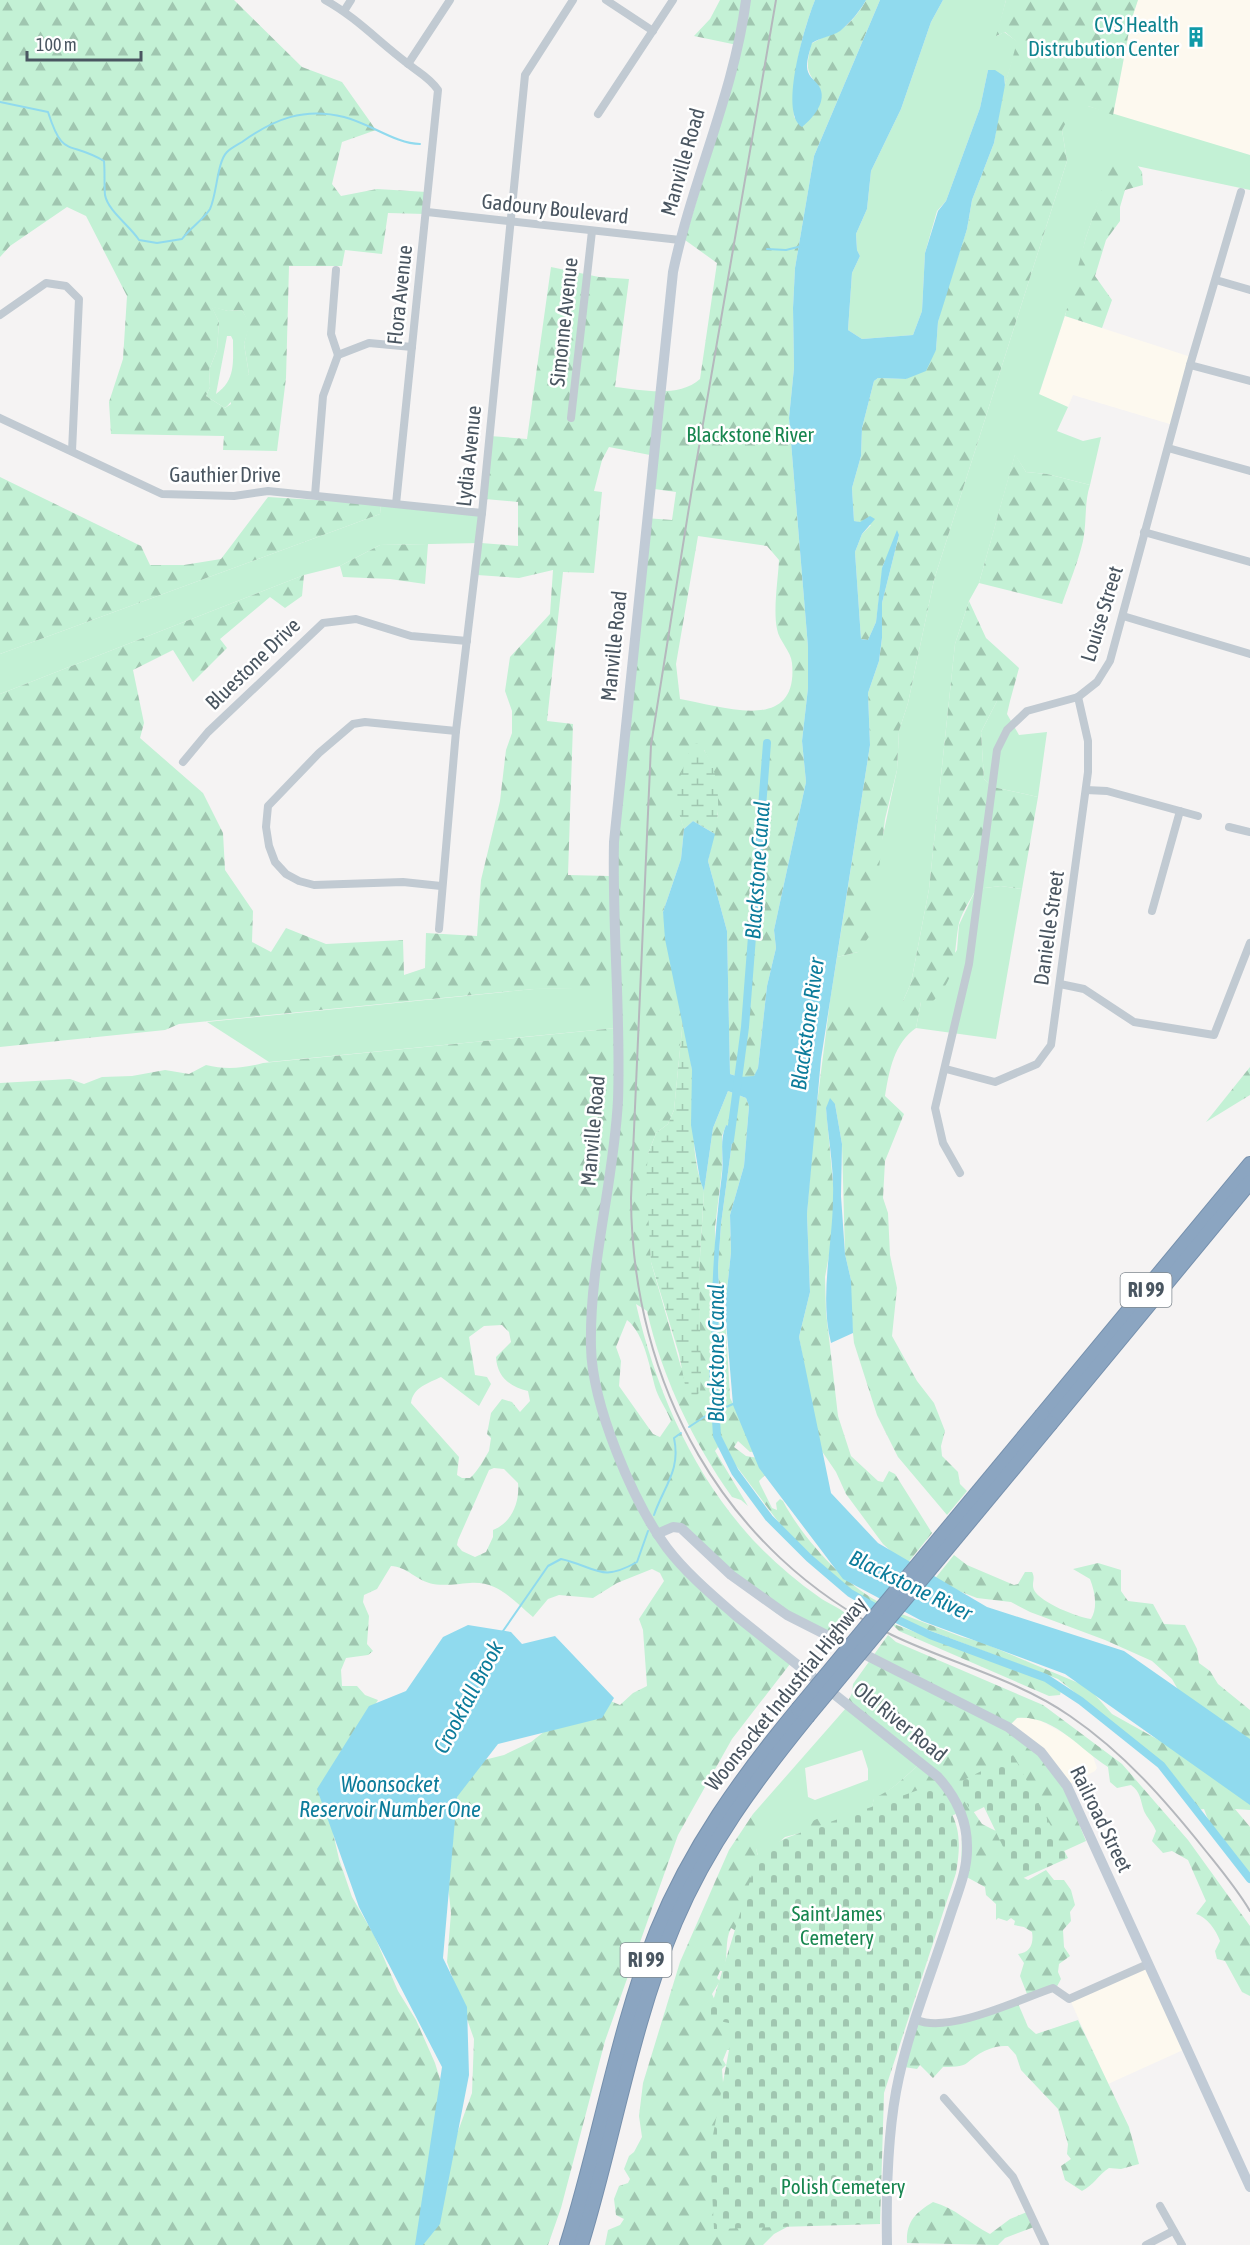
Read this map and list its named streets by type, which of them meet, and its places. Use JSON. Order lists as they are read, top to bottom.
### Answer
{
  "streets": {
    "highway": ["RI 99", "Woonsocket Industrial Highway"],
    "main road": ["Manville Road", "Old River Road", "Railroad Street"],
    "street": [
      "Gadoury Boulevard",
      "Flora Avenue",
      "Simonne Avenue",
      "Lydia Avenue",
      "Gauthier Drive",
      "Louise Street",
      "Bluestone Drive",
      "Danielle Street"
    ]
  },
  "crossings": [
    ["Manville Road", "Gadoury Boulevard"],
    ["Manville Road", "Old River Road"],
    ["Gadoury Boulevard", "Flora Avenue"],
    ["Gadoury Boulevard", "Simonne Avenue"],
    ["Gadoury Boulevard", "Lydia Avenue"],
    ["Flora Avenue", "Gauthier Drive"],
    ["Lydia Avenue", "Gauthier Drive"],
    ["Lydia Avenue", "Bluestone Drive"],
    ["Louise Street", "Danielle Street"],
    ["Old River Road", "Railroad Street"]
  ],
  "water": [
    "Blackstone Canal",
    "Blackstone River",
    "Crookfall Brook",
    "Woonsocket Reservoir Number One"
  ],
  "parks": ["Blackstone River", "Saint James Cemetery", "Polish Cemetery"],
  "places": {
    "building": ["CVS Health Distrubution Center"]
  },
  "scale_bar": "100 m"
}
